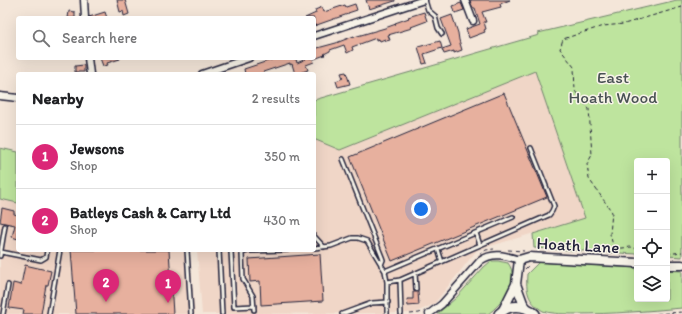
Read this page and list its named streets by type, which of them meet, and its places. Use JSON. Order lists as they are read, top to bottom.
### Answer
{
  "streets": {
    "street": ["Hoath Lane"]
  },
  "parks": ["East Hoath Wood"],
  "page": {
    "search": "Search here",
    "heading": ["Nearby", "2 results"],
    "list": [
      {
        "mark": "1",
        "name": "Jewsons",
        "note": "Shop",
        "value": "350 m"
      },
      {
        "mark": "2",
        "name": "Batleys Cash & Carry Ltd",
        "note": "Shop",
        "value": "430 m"
      }
    ],
    "map_buttons": ["+", "−"],
    "pins": ["2", "1"]
  }
}
